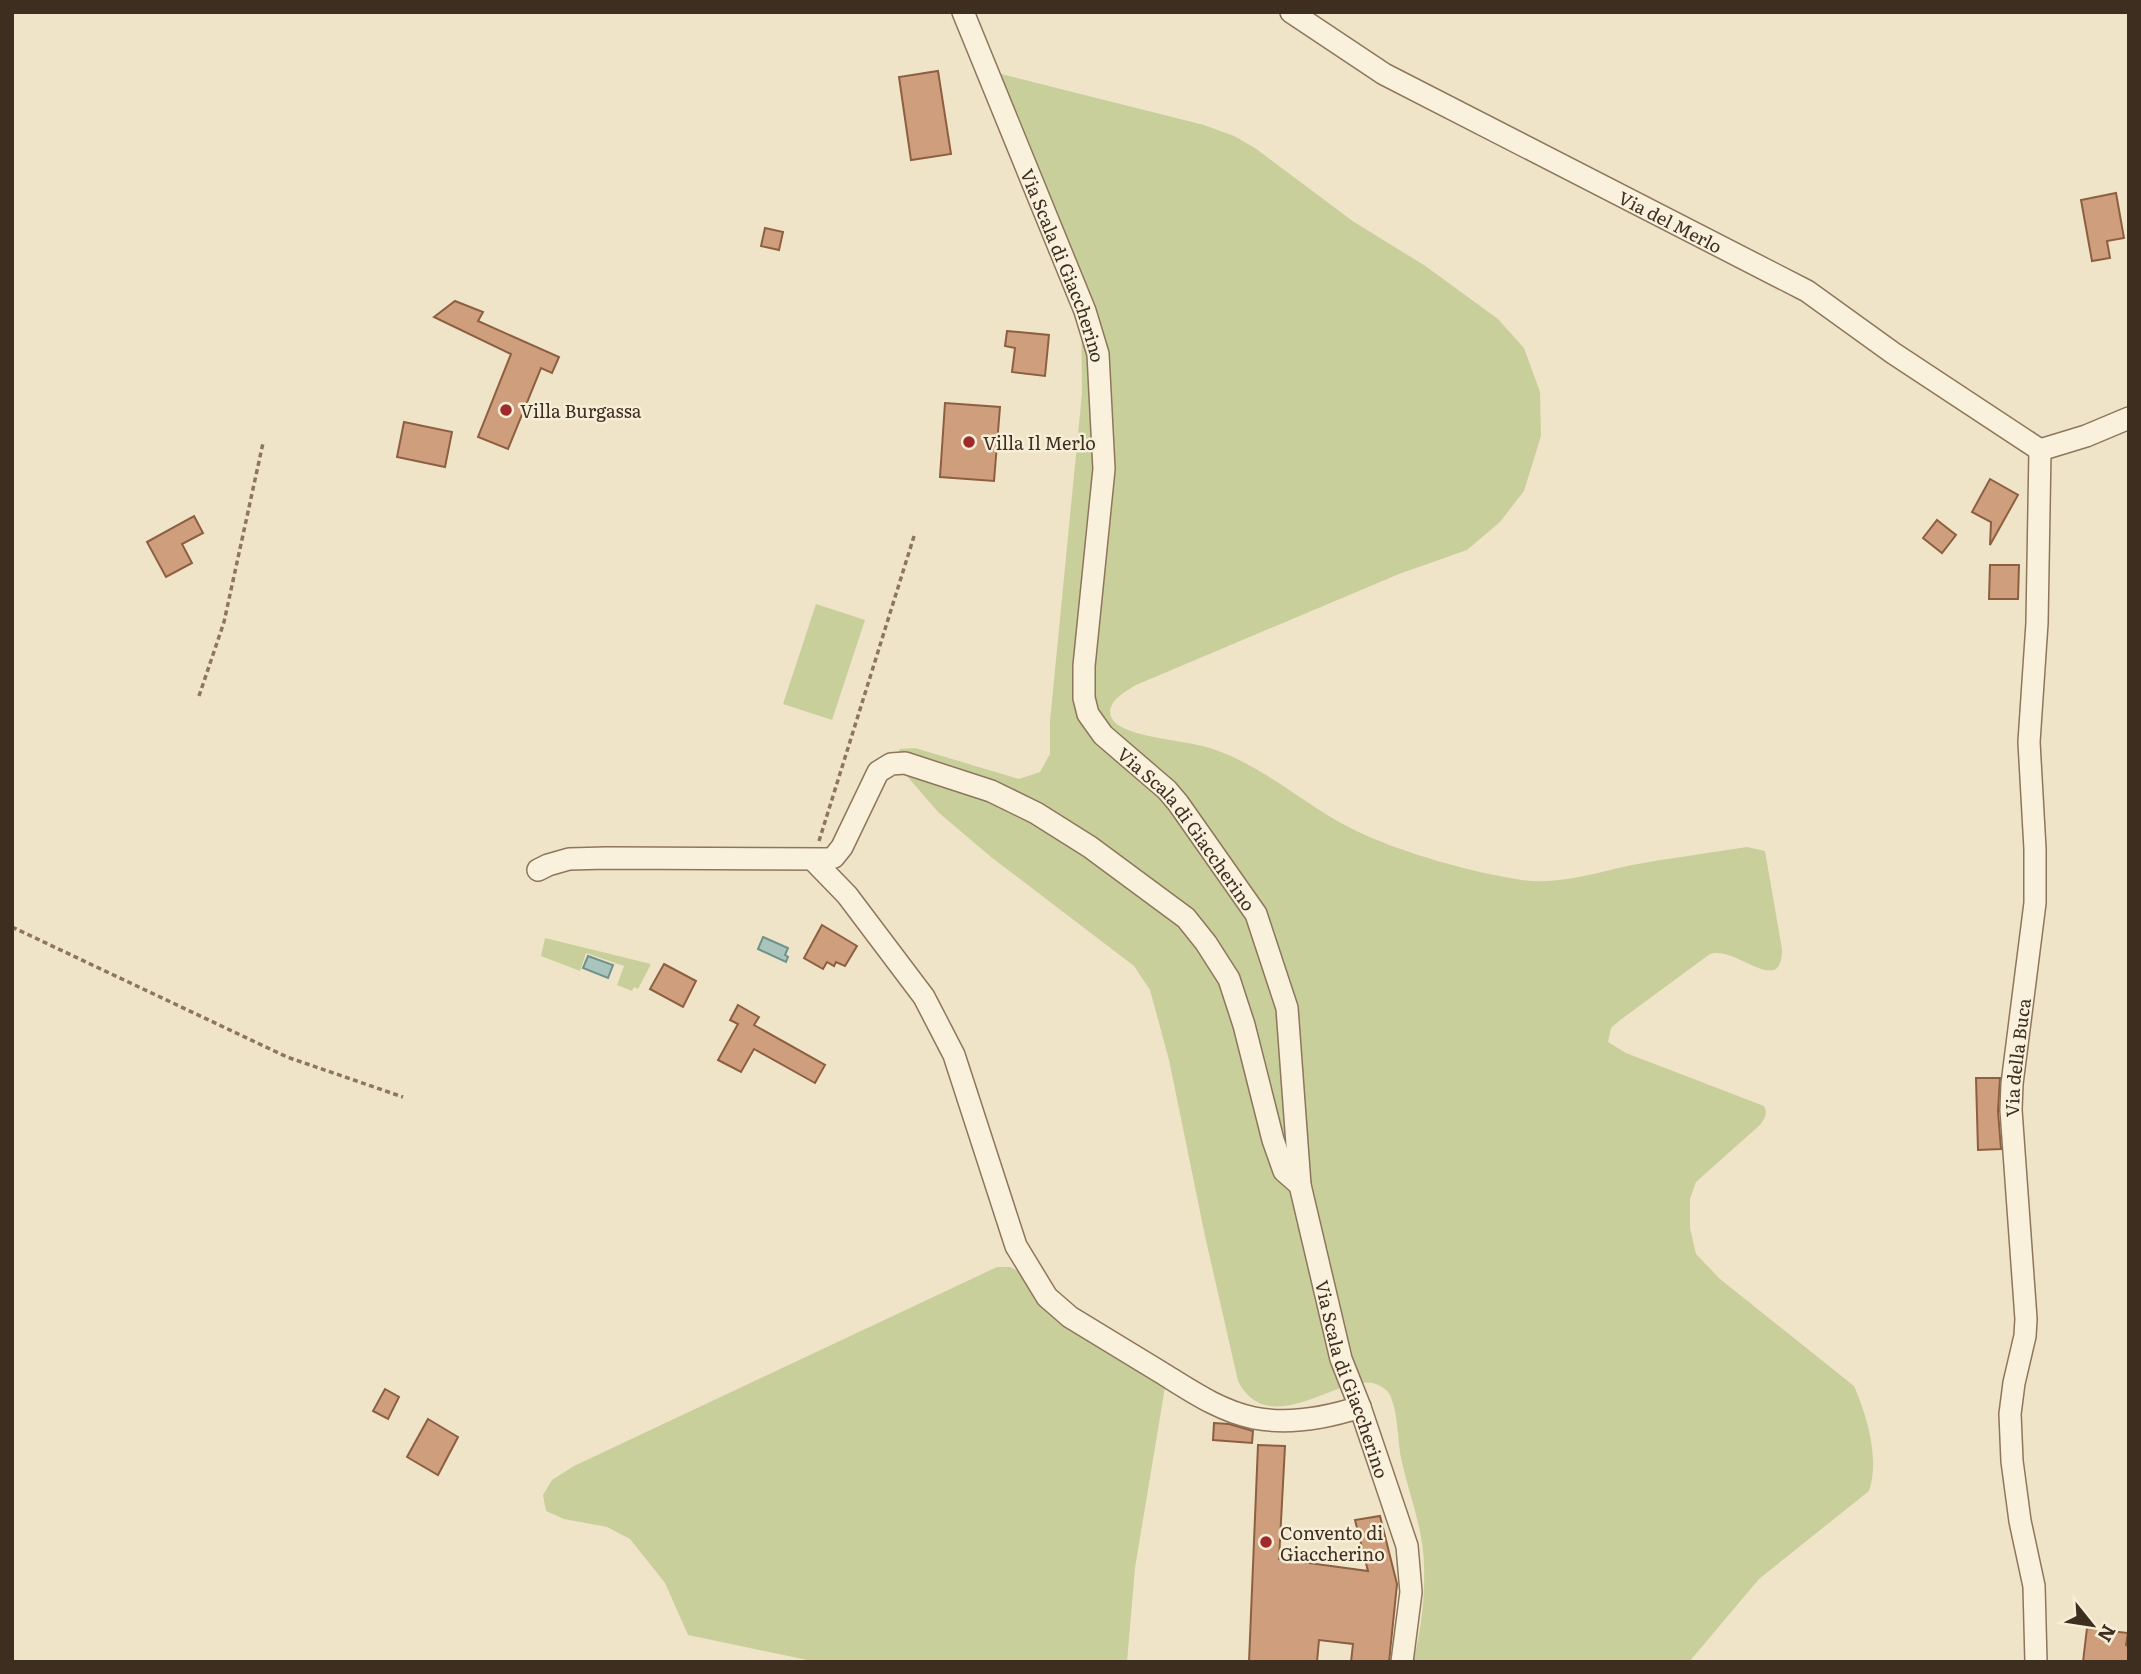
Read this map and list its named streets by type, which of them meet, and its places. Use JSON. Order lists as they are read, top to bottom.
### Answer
{
  "streets": {
    "street": ["Via del Merlo", "Via Scala di Giaccherino", "Via della Buca"]
  },
  "crossings": [
    ["Via del Merlo", "Via della Buca"]
  ],
  "places": ["Villa Burgassa", "Villa Il Merlo", "Convento di Giaccherino"],
  "north": "bottom right"
}
